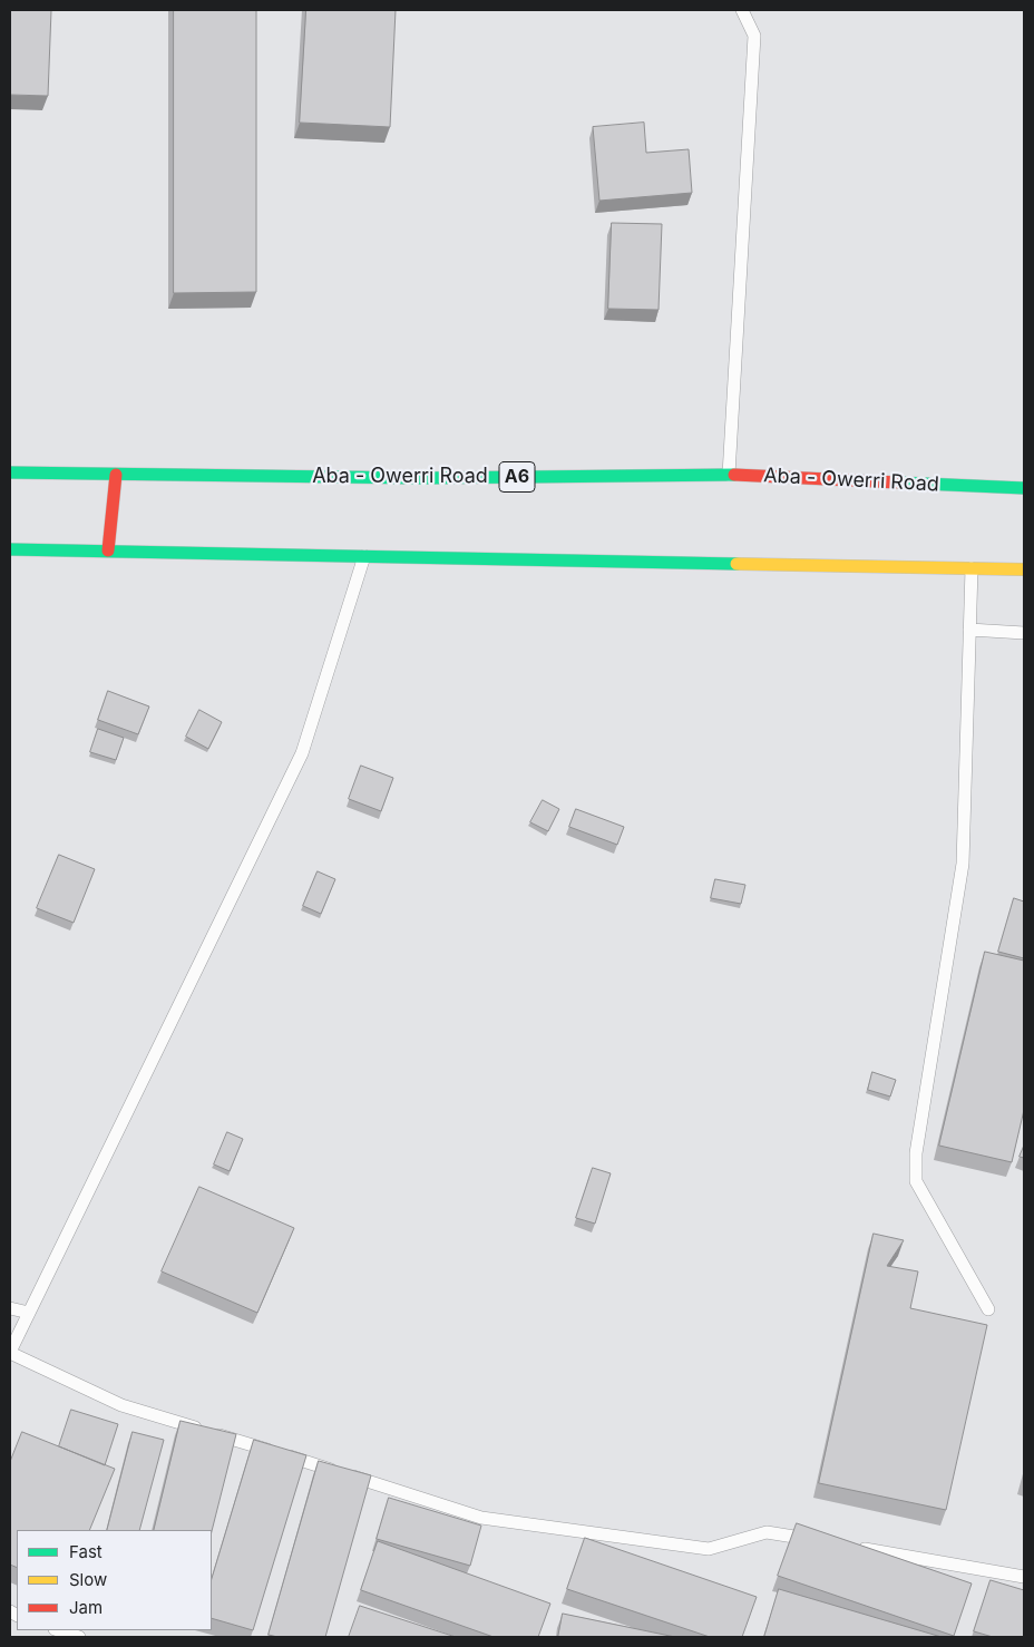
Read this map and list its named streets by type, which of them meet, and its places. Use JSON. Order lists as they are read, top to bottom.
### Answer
{
  "streets": {
    "highway": ["Aba - Owerri Road", "A6"]
  },
  "legend": ["Fast", "Slow", "Jam"]
}
